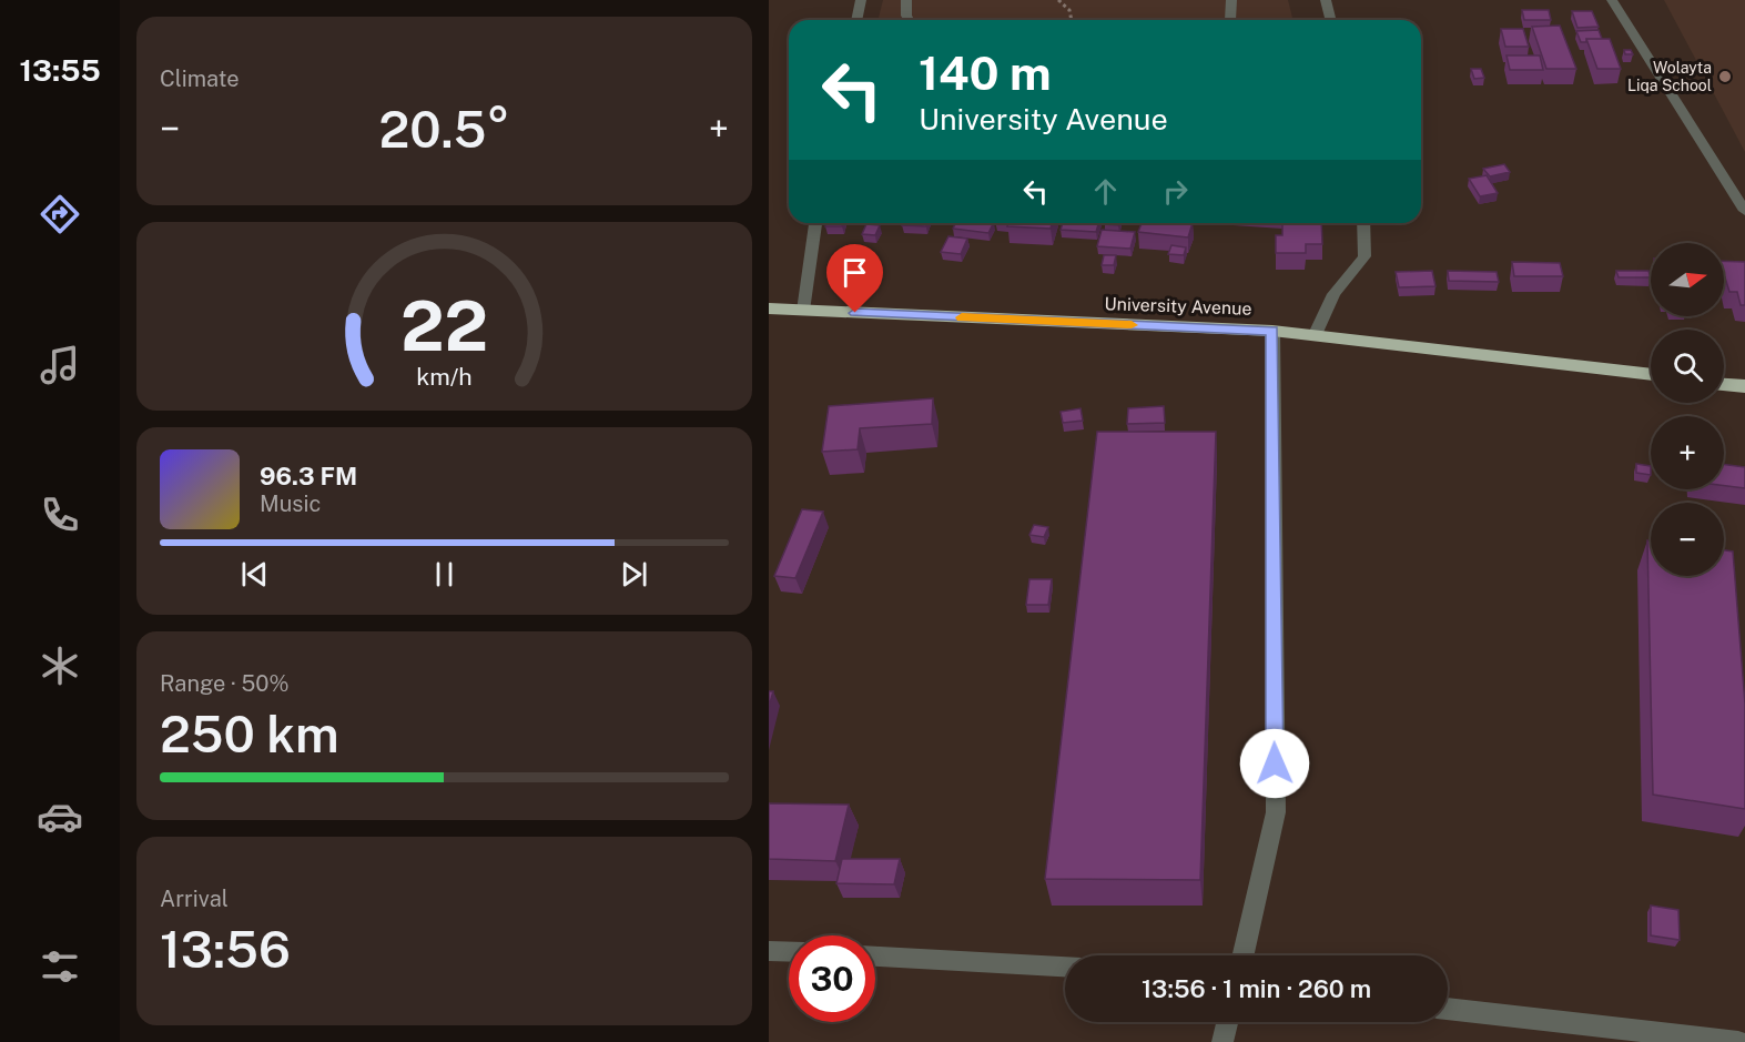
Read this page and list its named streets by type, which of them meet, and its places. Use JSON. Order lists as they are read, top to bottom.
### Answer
{
  "streets": {
    "highway": ["University Avenue"]
  },
  "places": ["Wolayta Liqa School"],
  "north": "right",
  "page": {
    "tabs": "13:55",
    "tile": [
      "Climate",
      ["Range · 50%", "250 km"],
      ["Arrival", "13:56"]
    ],
    "turn": ["140 m", "University Avenue"],
    "heat": ["−", "20.5°", "+"],
    "map_buttons": ["+", "−"],
    "song": ["96.3 FM", "Music"],
    "limit": "30",
    "trip": "13:56 · 1 min · 260 m",
    "gauge": ["22", "km/h"]
  }
}
